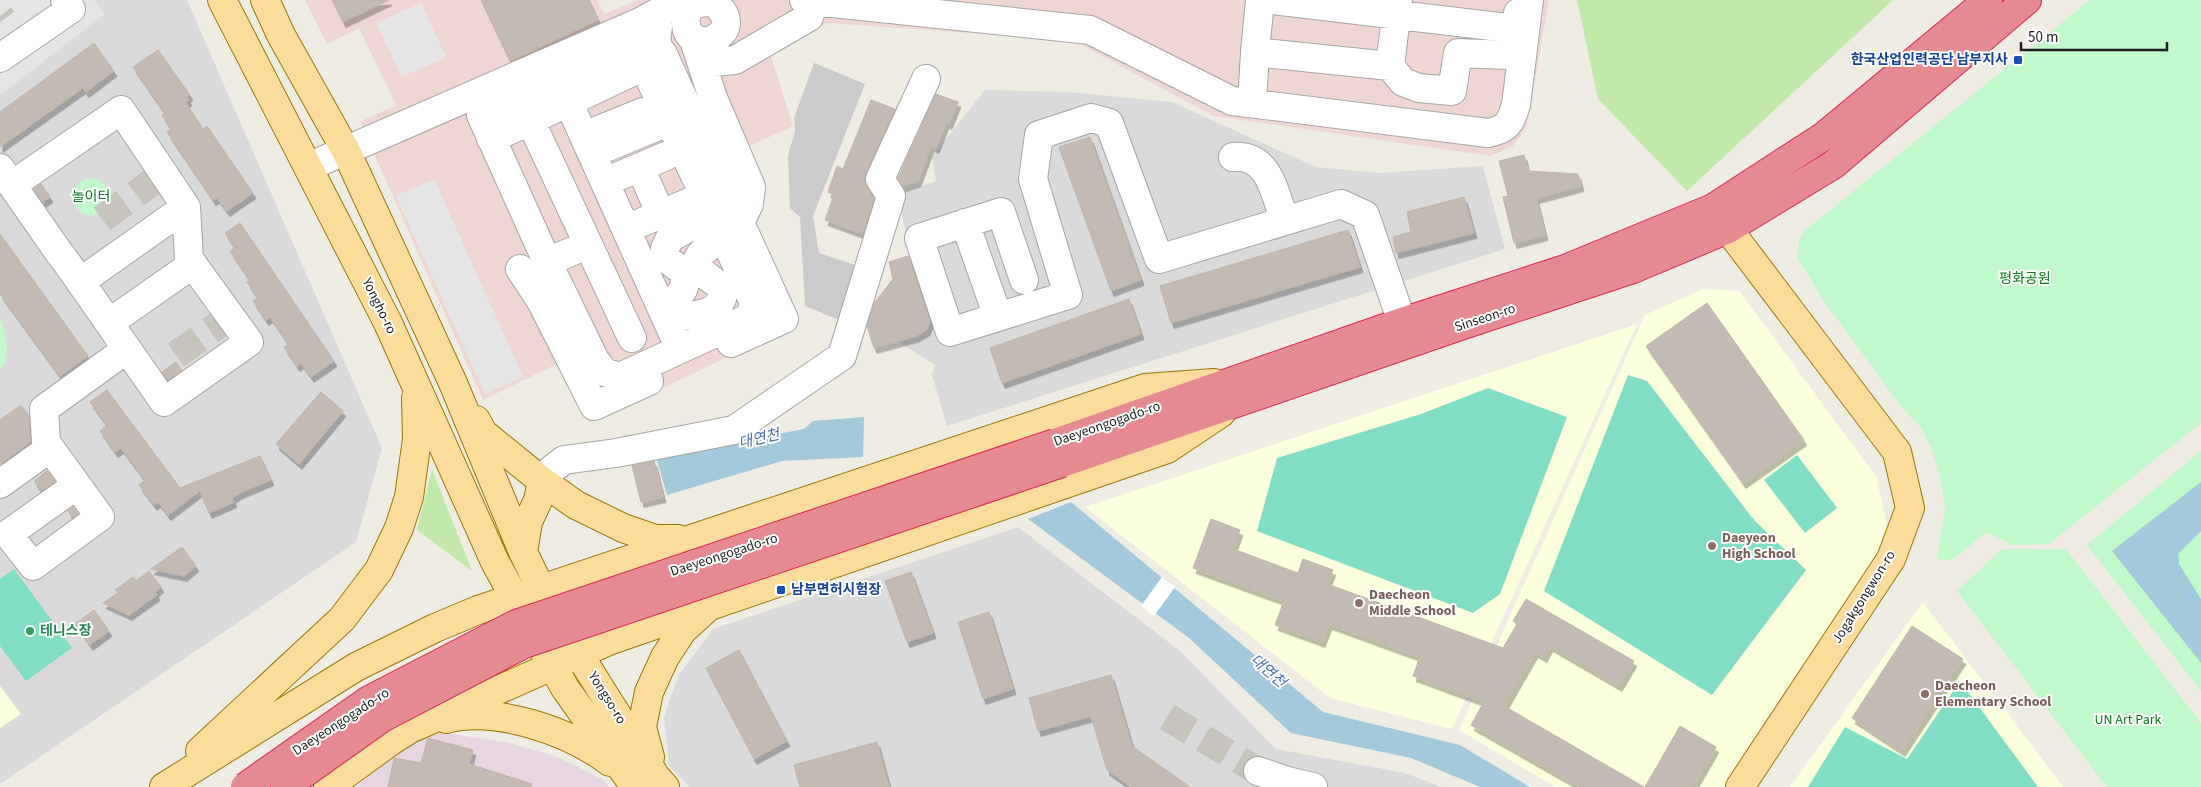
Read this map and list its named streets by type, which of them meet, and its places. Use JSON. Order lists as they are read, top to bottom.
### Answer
{
  "streets": {
    "highway": ["Sinseon-ro", "Daeyeongogado-ro"],
    "main road": ["Yongho-ro", "Jogakgongwon-ro", "Yongso-ro"]
  },
  "crossings": [
    ["Yongho-ro", "Yongso-ro"],
    ["Sinseon-ro", "Daeyeongogado-ro"],
    ["Sinseon-ro", "Jogakgongwon-ro"]
  ],
  "water": ["대연천"],
  "parks": ["놀이터", "평화공원", "UN Art Park"],
  "places": {
    "transit": ["한국산업인력공단 남부지사", "남부면허시험장"],
    "other": [
      "Daeyeon High School",
      "Daecheon Middle School",
      "테니스장",
      "Daecheon Elementary School"
    ]
  },
  "scale_bar": "50 m"
}
